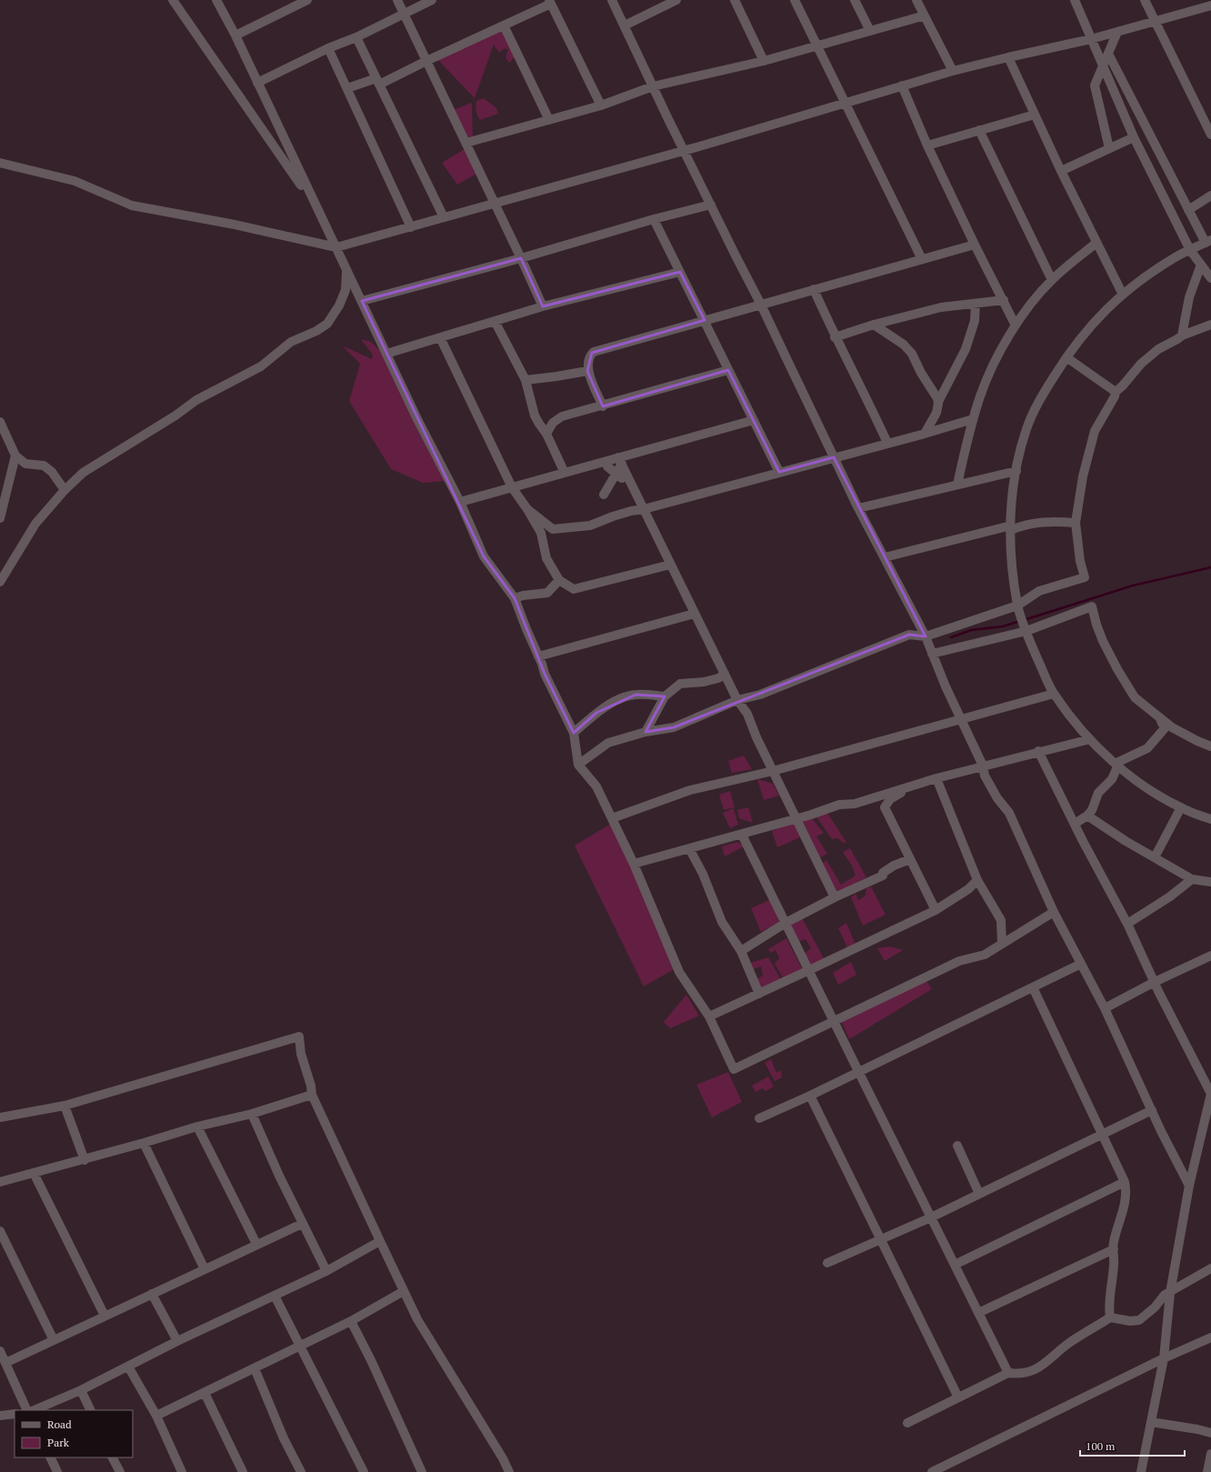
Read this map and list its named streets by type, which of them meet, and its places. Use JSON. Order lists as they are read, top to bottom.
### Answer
{
  "legend": ["Road", "Park"],
  "scale_bar": "100 m"
}
